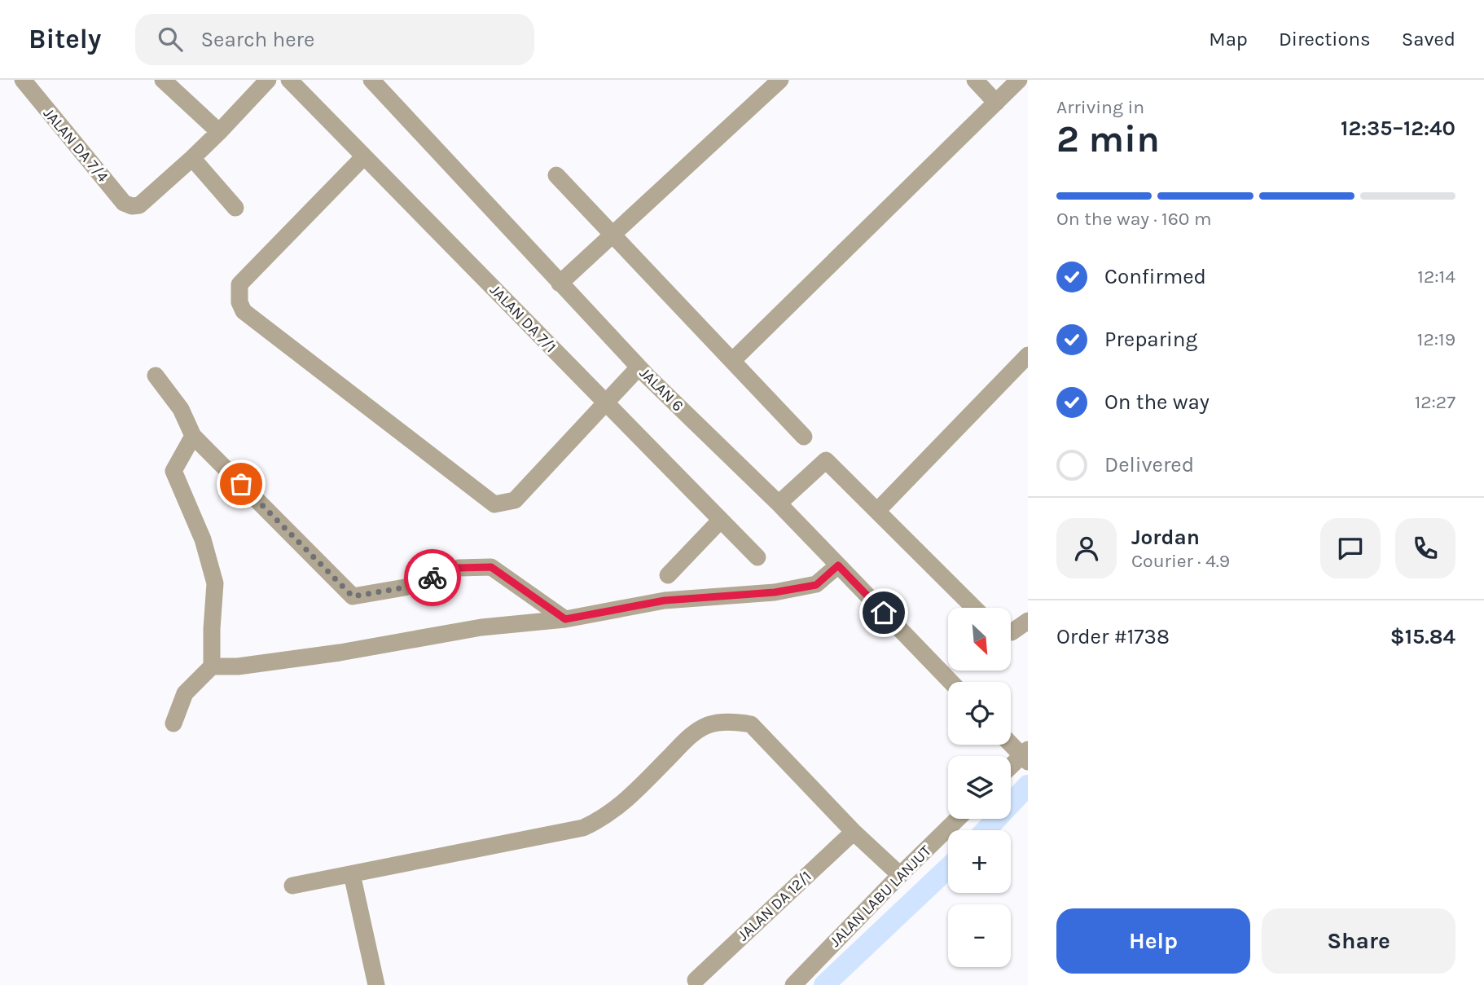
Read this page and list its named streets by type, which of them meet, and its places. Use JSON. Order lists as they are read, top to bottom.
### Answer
{
  "streets": {
    "street": [
      "JALAN DA 7/4",
      "JALAN DA 7/1",
      "JALAN 6",
      "JALAN LABU LANJUT",
      "JALAN DA 12/1"
    ]
  },
  "north": "bottom right",
  "page": {
    "header": "Bitely",
    "search": "Search here",
    "nav": ["Map", "Directions", "Saved"],
    "heading": ["2 min", "Arriving in", "12:35–12:40"],
    "panel": [
      "Jordan",
      "Courier · 4.9",
      "Order #1738",
      "$15.84"
    ],
    "bar": "On the way · 160 m",
    "list": [
      ["Confirmed", "12:14"],
      ["Preparing", "12:19"],
      ["On the way", "12:27"],
      "Delivered"
    ],
    "map_buttons": ["+", "−"],
    "buttons": ["Help", "Share"]
  }
}
